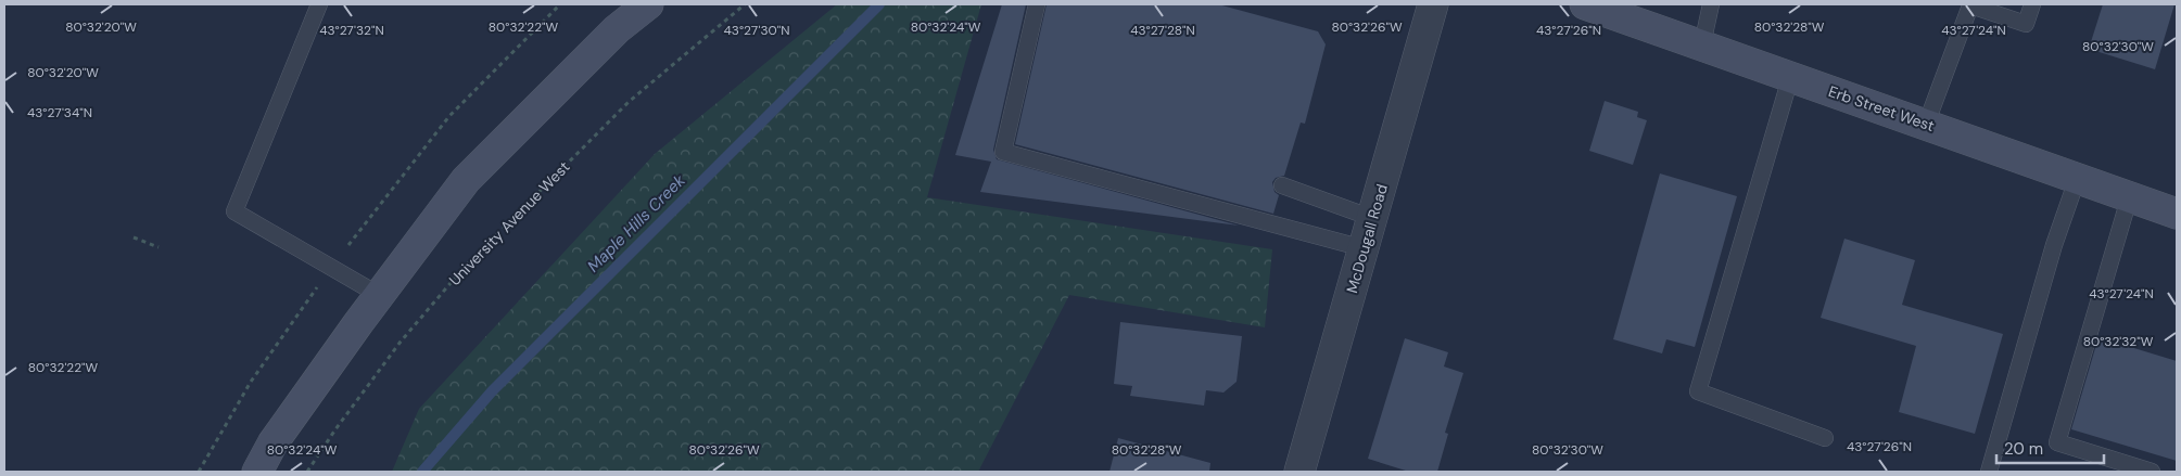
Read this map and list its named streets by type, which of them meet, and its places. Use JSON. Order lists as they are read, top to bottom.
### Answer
{
  "streets": {
    "main road": ["Erb Street West"],
    "street": ["McDougall Road"],
    "path": ["University Avenue West"]
  },
  "water": ["Maple Hills Creek"],
  "scale_bar": "20 m",
  "coordinates": [
    "80°32'20\"W",
    "80°32'22\"W",
    "80°32'24\"W",
    "80°32'26\"W",
    "80°32'28\"W",
    "43°27'28\"N",
    "43°27'26\"N",
    "43°27'32\"N",
    "43°27'30\"N",
    "43°27'24\"N",
    "80°32'30\"W",
    "43°27'34\"N",
    "80°32'32\"W"
  ]
}
